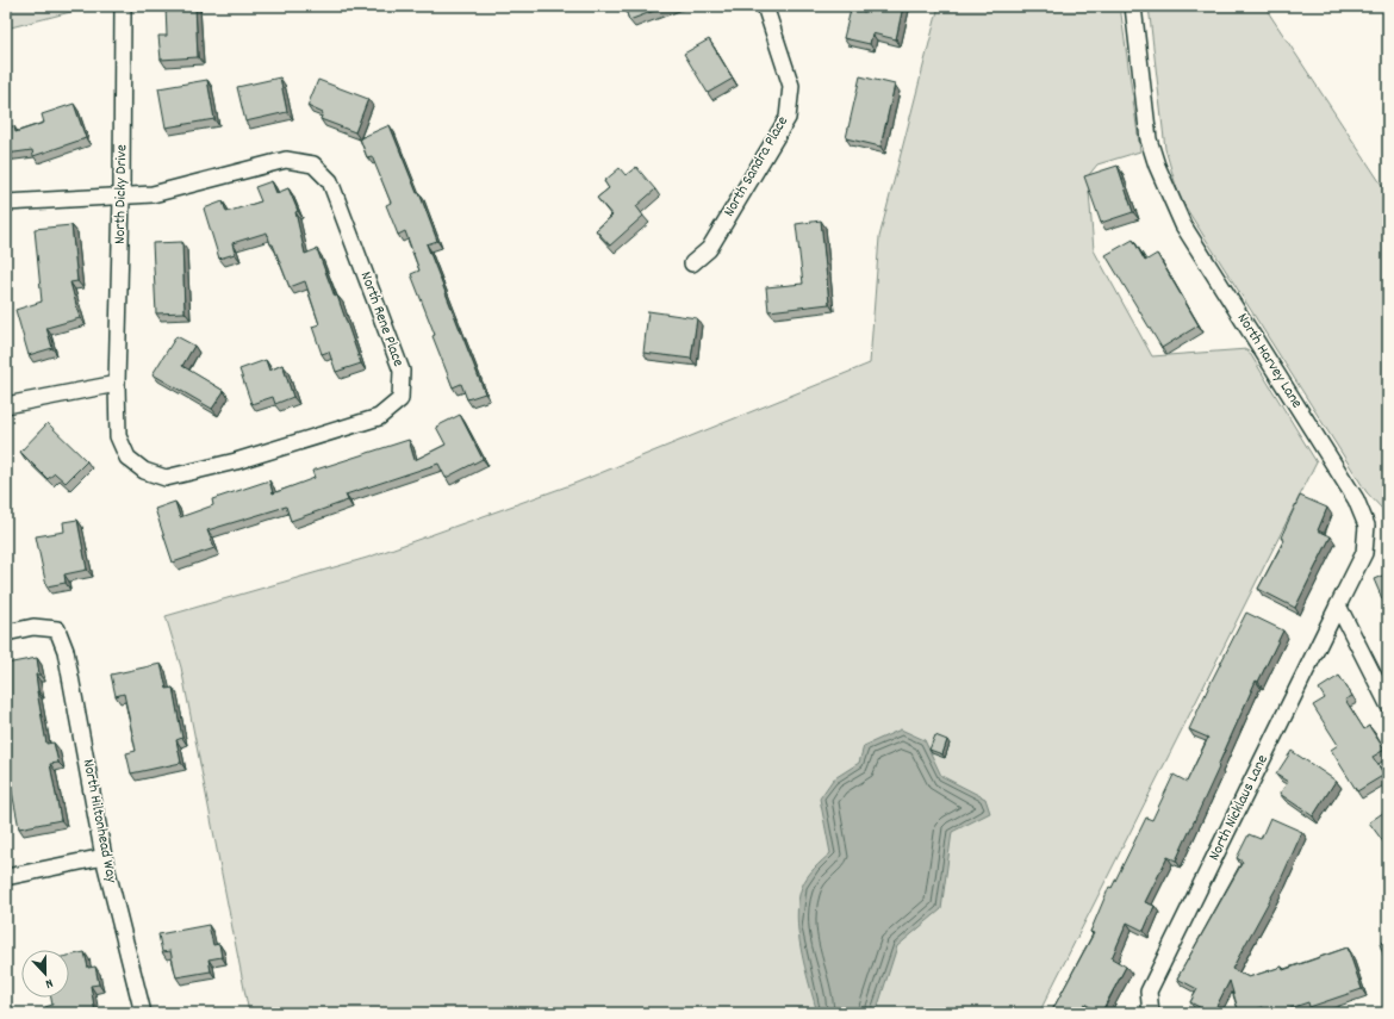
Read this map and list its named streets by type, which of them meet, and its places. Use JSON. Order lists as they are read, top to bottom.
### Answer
{
  "streets": {
    "street": [
      "North Sandra Place",
      "North Dicky Drive",
      "North Rene Place",
      "North Harvey Lane",
      "North Nicklaus Lane",
      "North Hiltonhead Way"
    ]
  },
  "crossings": [
    ["North Dicky Drive", "North Rene Place"],
    ["North Harvey Lane", "North Nicklaus Lane"]
  ],
  "north": "bottom"
}
